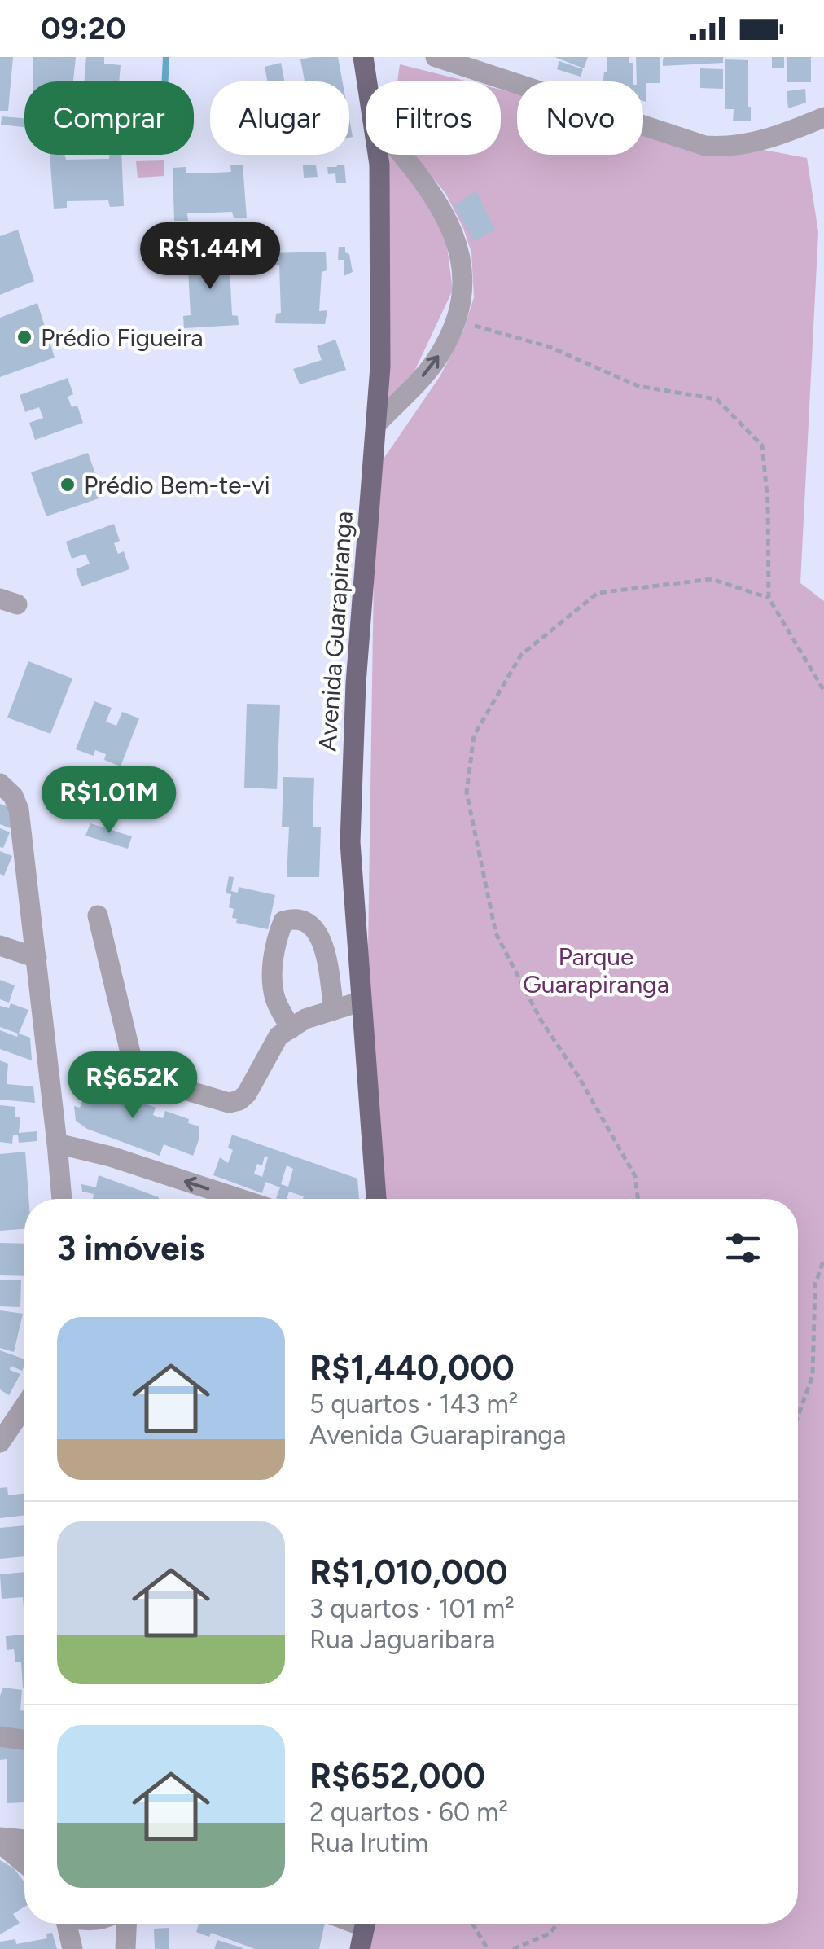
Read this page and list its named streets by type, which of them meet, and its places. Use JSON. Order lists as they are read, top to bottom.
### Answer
{
  "streets": {
    "main road": ["Avenida Guarapiranga"]
  },
  "parks": ["Parque Guarapiranga"],
  "places": ["Prédio Figueira", "Prédio Bem-te-vi"],
  "page": {
    "status": "09:20",
    "chip": [
      "Comprar",
      "Alugar",
      "Filtros",
      "Novo"
    ],
    "price": ["R$1.44M", "R$1.01M", "R$652K"],
    "heading": "3 imóveis",
    "list": [
      {
        "name": "R$1,440,000",
        "note": "5 quartos · 143 m² · Avenida Guarapiranga"
      },
      {
        "name": "R$1,010,000",
        "note": "3 quartos · 101 m² · Rua Jaguaribara"
      },
      {
        "name": "R$652,000",
        "note": "2 quartos · 60 m² · Rua Irutim"
      }
    ]
  }
}
